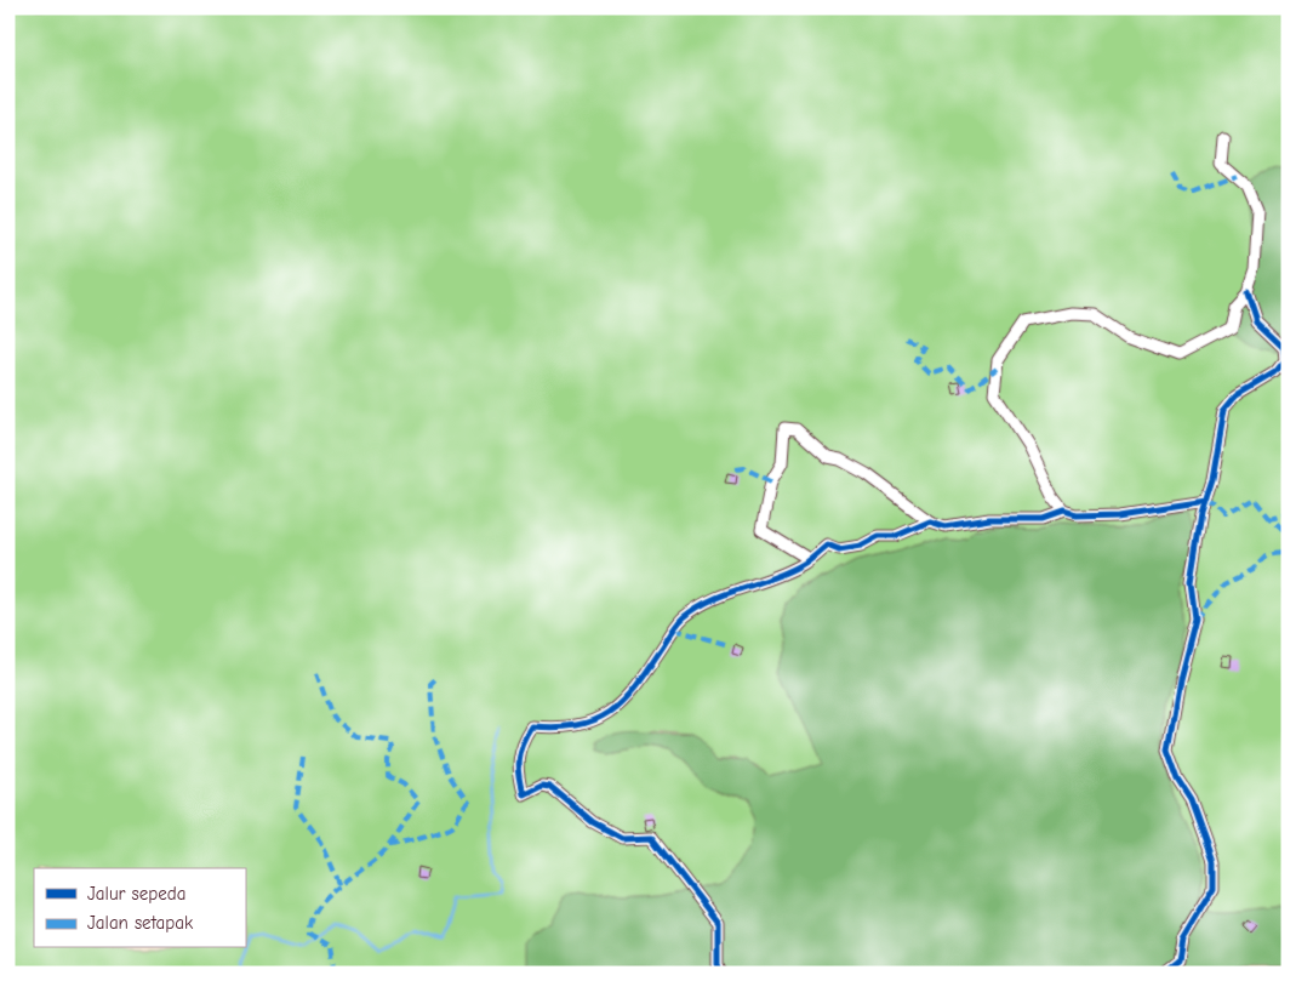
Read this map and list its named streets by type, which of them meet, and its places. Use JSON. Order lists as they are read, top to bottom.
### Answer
{
  "legend": ["Jalur sepeda", "Jalan setapak"]
}
